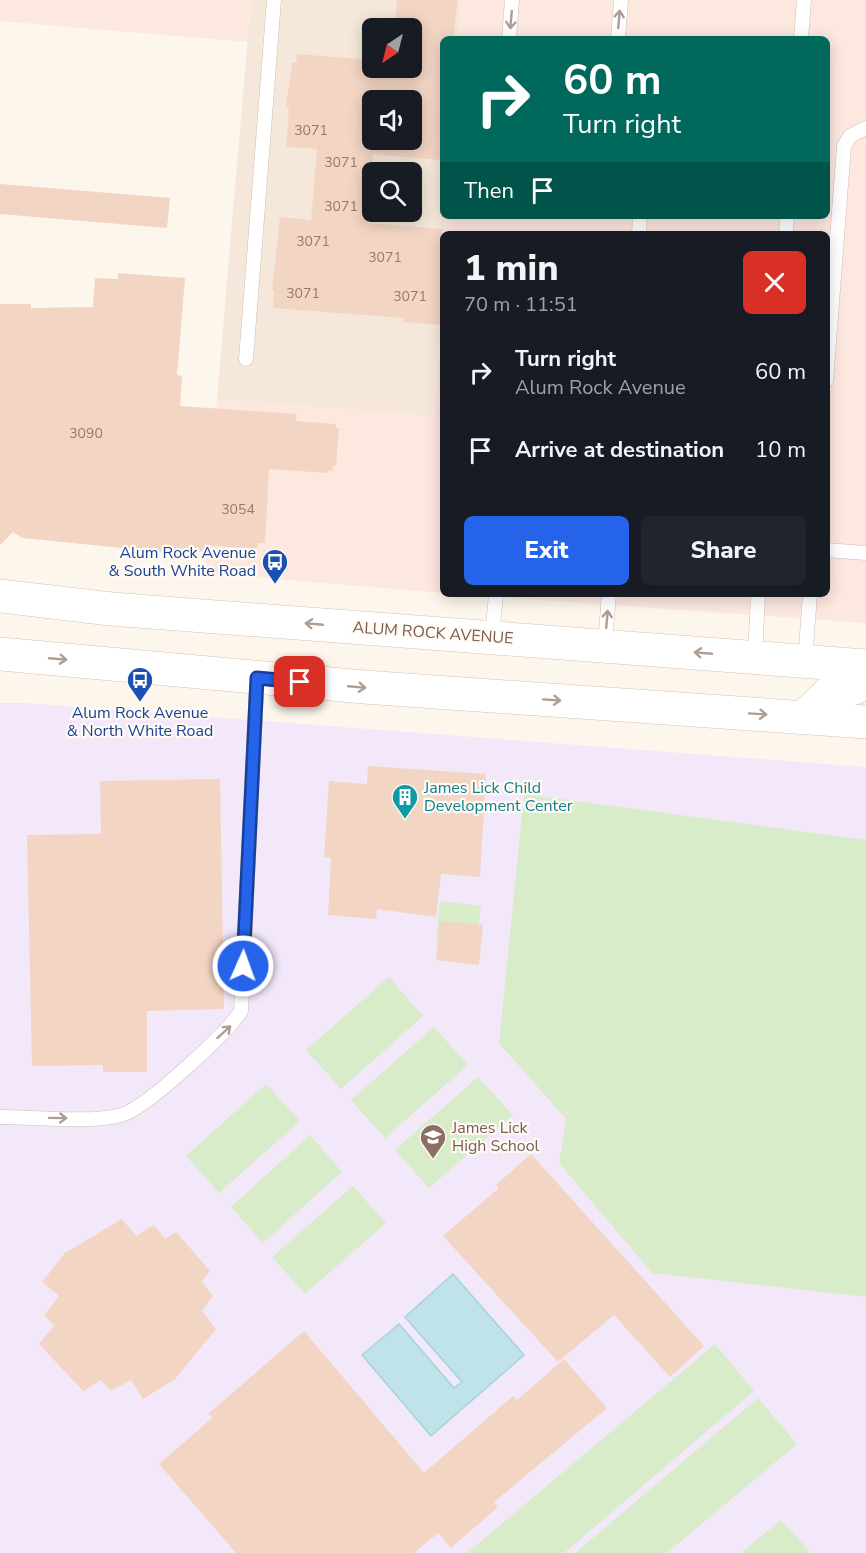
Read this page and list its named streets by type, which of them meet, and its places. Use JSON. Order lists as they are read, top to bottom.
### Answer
{
  "streets": {
    "main road": ["ALUM ROCK AVENUE"]
  },
  "places": {
    "bus stop": ["Alum Rock Avenue & South White Road", "Alum Rock Avenue & North White Road"],
    "building": ["James Lick Child Development Center"],
    "school or university": ["James Lick High School"]
  },
  "house_numbers": [
    "3071",
    "3071",
    "3071",
    "3071",
    "3071",
    "3071",
    "3071",
    "3090",
    "3054"
  ],
  "north": "bottom left",
  "page": {
    "turn": ["60 m", "Turn right"],
    "then": "Then",
    "heading": ["1 min", "70 m · 11:51"],
    "list": [
      {
        "name": "Turn right",
        "note": "Alum Rock Avenue",
        "value": "60 m"
      },
      {
        "name": "Arrive at destination",
        "value": "10 m"
      }
    ],
    "buttons": ["Exit", "Share"]
  }
}
